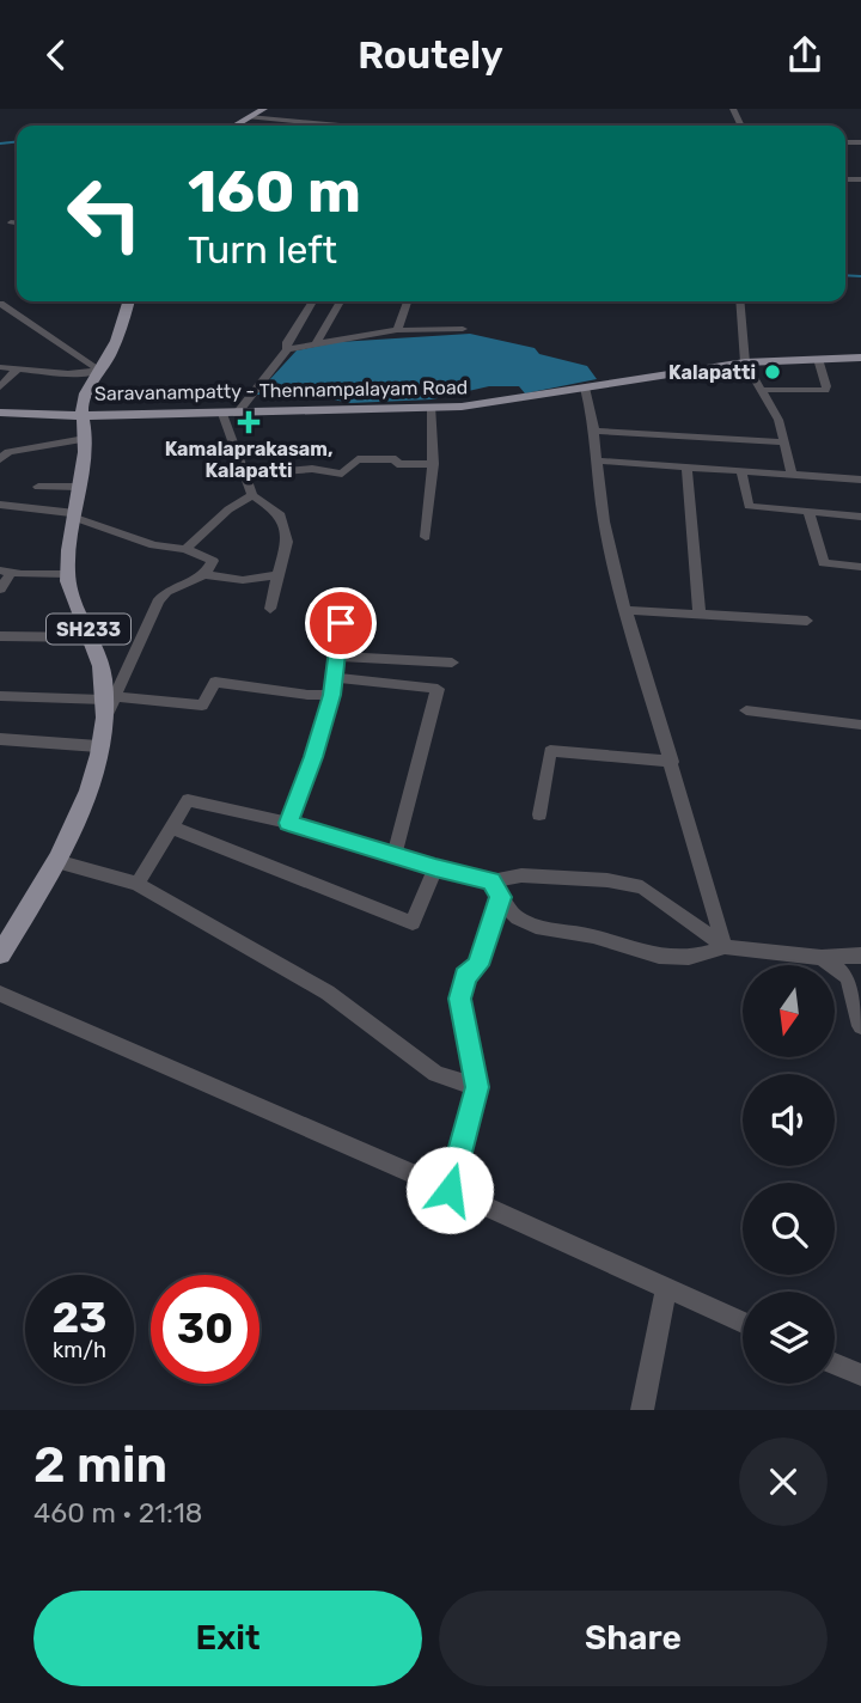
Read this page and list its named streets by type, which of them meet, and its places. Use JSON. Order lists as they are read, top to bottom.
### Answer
{
  "streets": {
    "main road": ["Saravanampatty - Thennampalayam Road", "SH233"]
  },
  "crossings": [
    ["Saravanampatty - Thennampalayam Road", "SH233"]
  ],
  "places": {
    "other": ["Kalapatti"],
    "health": ["Kamalaprakasam, Kalapatti"]
  },
  "north": "bottom",
  "page": {
    "header": "Routely",
    "turn": ["160 m", "Turn left"],
    "speed": "23 km/h",
    "limit": "30",
    "heading": ["2 min", "460 m · 21:18"],
    "buttons": ["Exit", "Share"]
  }
}
